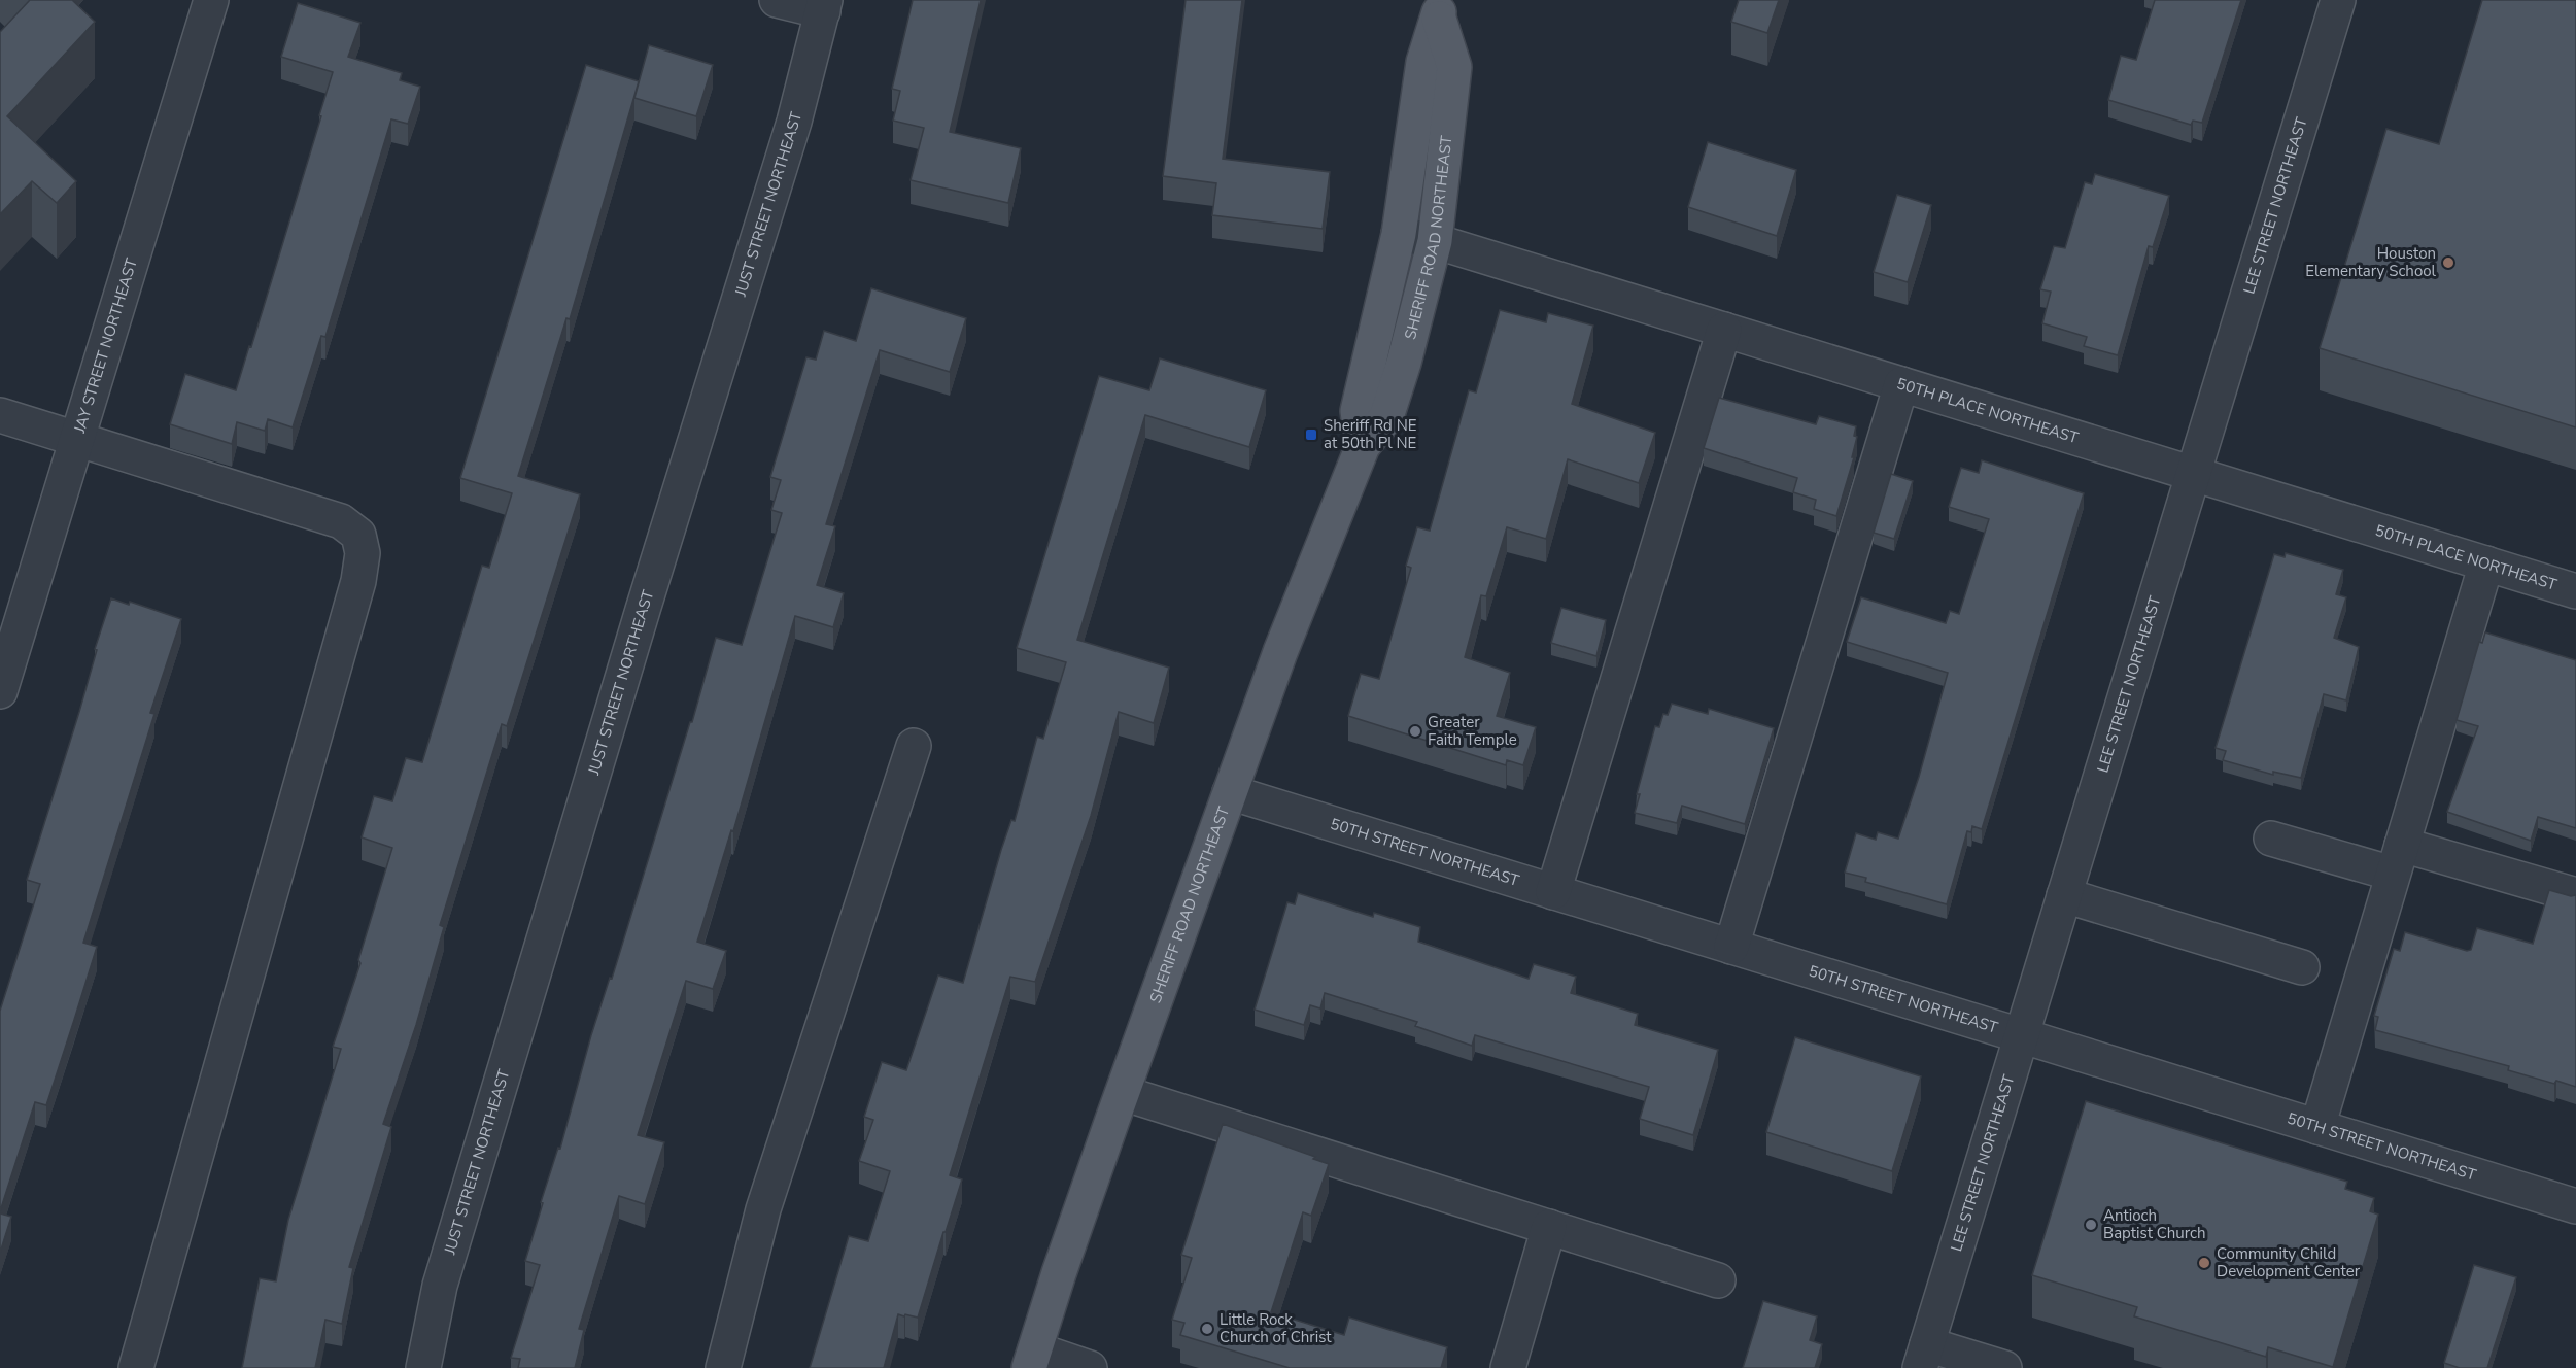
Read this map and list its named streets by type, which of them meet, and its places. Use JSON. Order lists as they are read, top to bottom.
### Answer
{
  "streets": {
    "main road": ["SHERIFF ROAD NORTHEAST"],
    "street": [
      "JUST STREET NORTHEAST",
      "LEE STREET NORTHEAST",
      "JAY STREET NORTHEAST",
      "50TH PLACE NORTHEAST",
      "50TH STREET NORTHEAST"
    ]
  },
  "crossings": [
    ["LEE STREET NORTHEAST", "50TH PLACE NORTHEAST"],
    ["LEE STREET NORTHEAST", "50TH STREET NORTHEAST"],
    ["SHERIFF ROAD NORTHEAST", "50TH PLACE NORTHEAST"],
    ["SHERIFF ROAD NORTHEAST", "50TH STREET NORTHEAST"]
  ],
  "places": {
    "other": [
      "Houston Elementary School",
      "Greater Faith Temple",
      "Antioch Baptist Church",
      "Community Child Development Center",
      "Little Rock Church of Christ"
    ],
    "transit": ["Sheriff Rd NE at 50th Pl NE"]
  }
}
